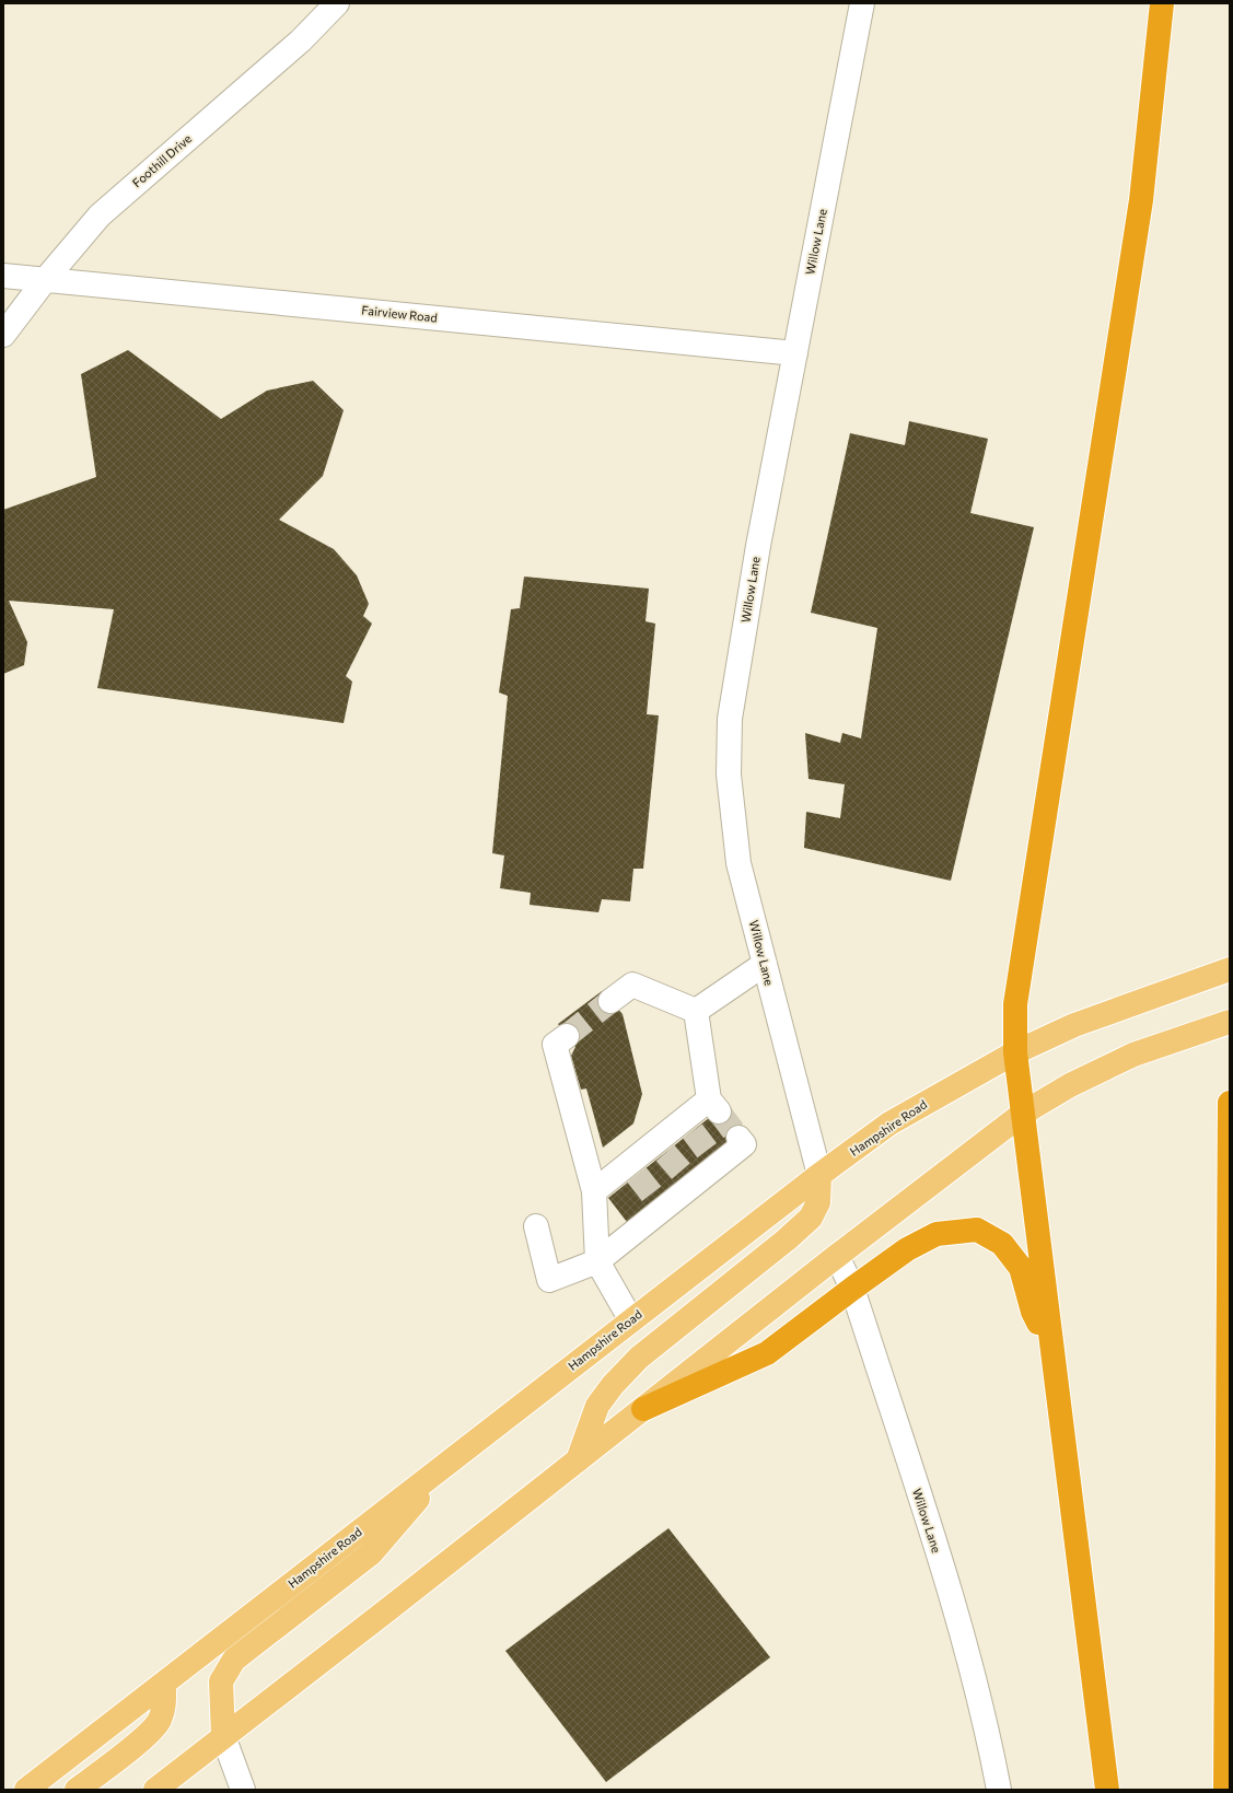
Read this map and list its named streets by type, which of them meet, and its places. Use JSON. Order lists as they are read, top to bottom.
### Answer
{
  "streets": {
    "main road": ["Hampshire Road"],
    "street": ["Foothill Drive", "Willow Lane", "Fairview Road"]
  },
  "crossings": [
    ["Foothill Drive", "Fairview Road"],
    ["Willow Lane", "Fairview Road"],
    ["Willow Lane", "Hampshire Road"]
  ]
}
